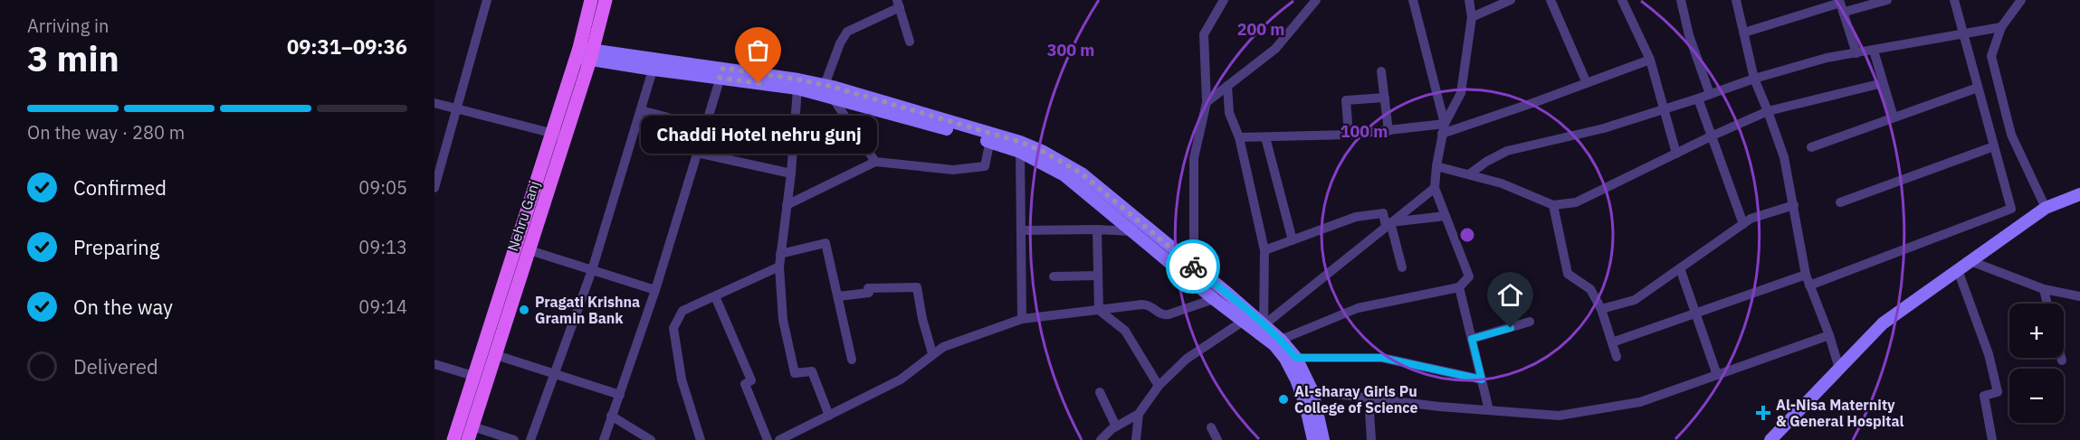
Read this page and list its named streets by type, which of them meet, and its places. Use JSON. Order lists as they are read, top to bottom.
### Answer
{
  "streets": {
    "main road": ["Nehru Ganj"]
  },
  "places": {
    "other": ["Chaddi Hotel nehru gunj", "Pragati Krishna Gramin Bank", "Al-sharay Girls Pu College of Science"],
    "health": ["Al-Nisa Maternity & General Hospital"]
  },
  "page": {
    "heading": ["3 min", "Arriving in", "09:31–09:36"],
    "bar": "On the way · 280 m",
    "bubble": "Chaddi Hotel nehru gunj",
    "list": [
      ["Confirmed", "09:05"],
      ["Preparing", "09:13"],
      ["On the way", "09:14"],
      "Delivered"
    ],
    "map_buttons": ["+", "−"]
  },
  "rings": ["200 m", "300 m", "100 m"]
}
